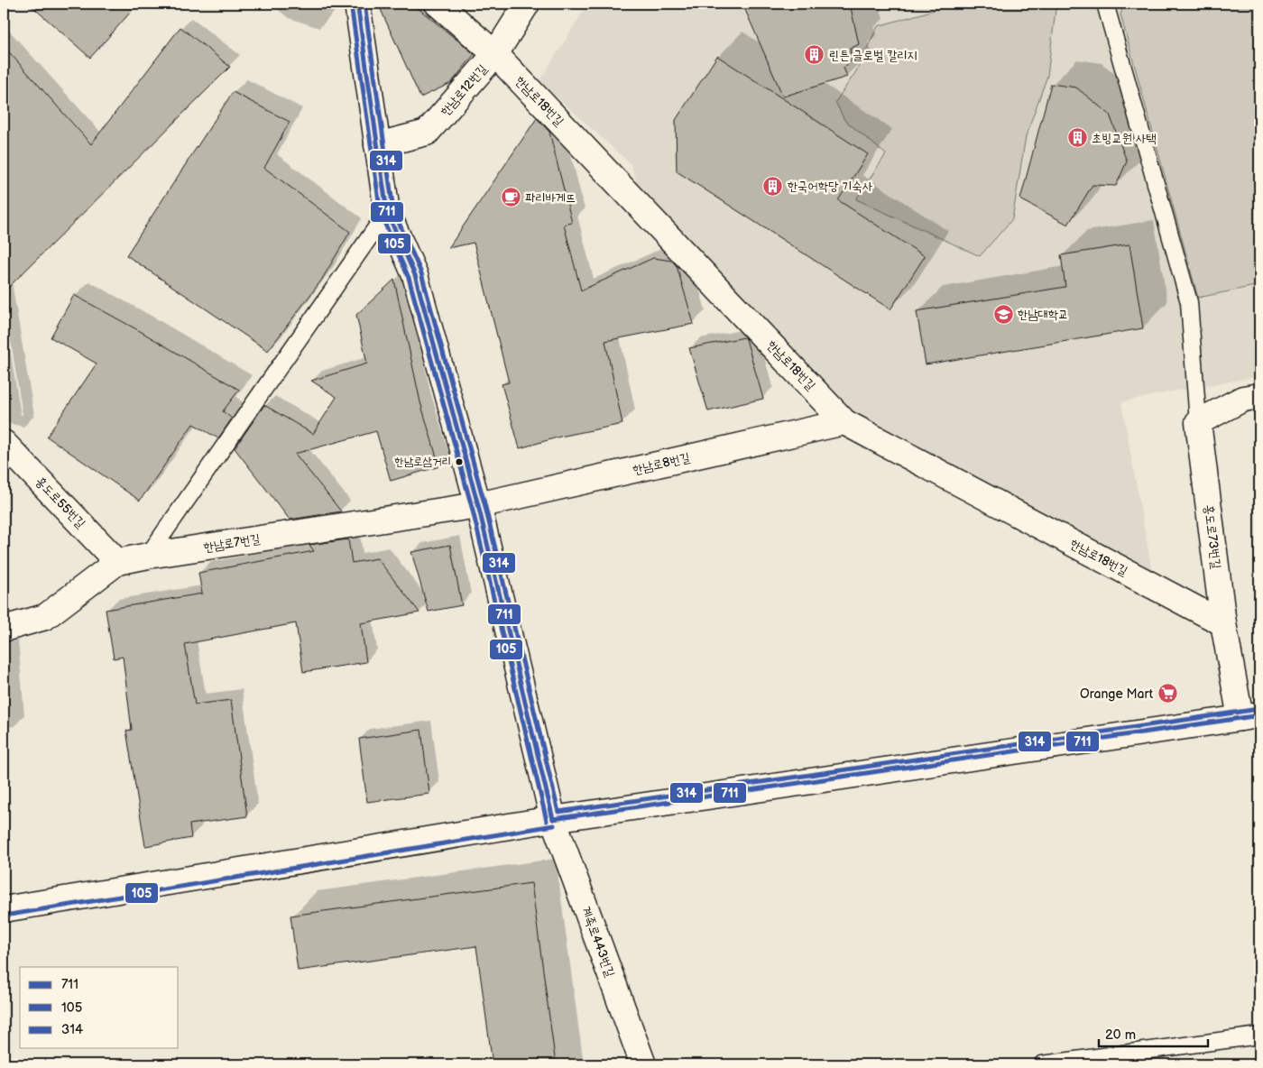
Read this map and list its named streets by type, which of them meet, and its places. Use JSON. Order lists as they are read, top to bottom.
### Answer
{
  "streets": {
    "street": [
      "한남로12번길",
      "한남로18번길",
      "한남로8번길",
      "홍도로55번길",
      "홍도로73번길",
      "한남로7번길",
      "계족로443번길"
    ]
  },
  "crossings": [
    ["한남로12번길", "한남로18번길"],
    ["한남로12번길", "계족로443번길"],
    ["한남로18번길", "한남로8번길"],
    ["한남로18번길", "홍도로73번길"],
    ["한남로8번길", "한남로7번길"],
    ["한남로8번길", "계족로443번길"],
    ["홍도로55번길", "한남로7번길"],
    ["한남로7번길", "계족로443번길"]
  ],
  "places": {
    "building": ["린튼 글로벌 칼리지", "초빙교원 사택", "한국어학당 기숙사"],
    "cafe": ["파리바게뜨"],
    "school or university": ["한남대학교"],
    "other": ["한남로삼거리"],
    "supermarket": ["Orange Mart"]
  },
  "lines": ["transit line 711", "transit line 314", "transit line 105"],
  "legend": ["711", "105", "314"],
  "scale_bar": "20 m"
}
